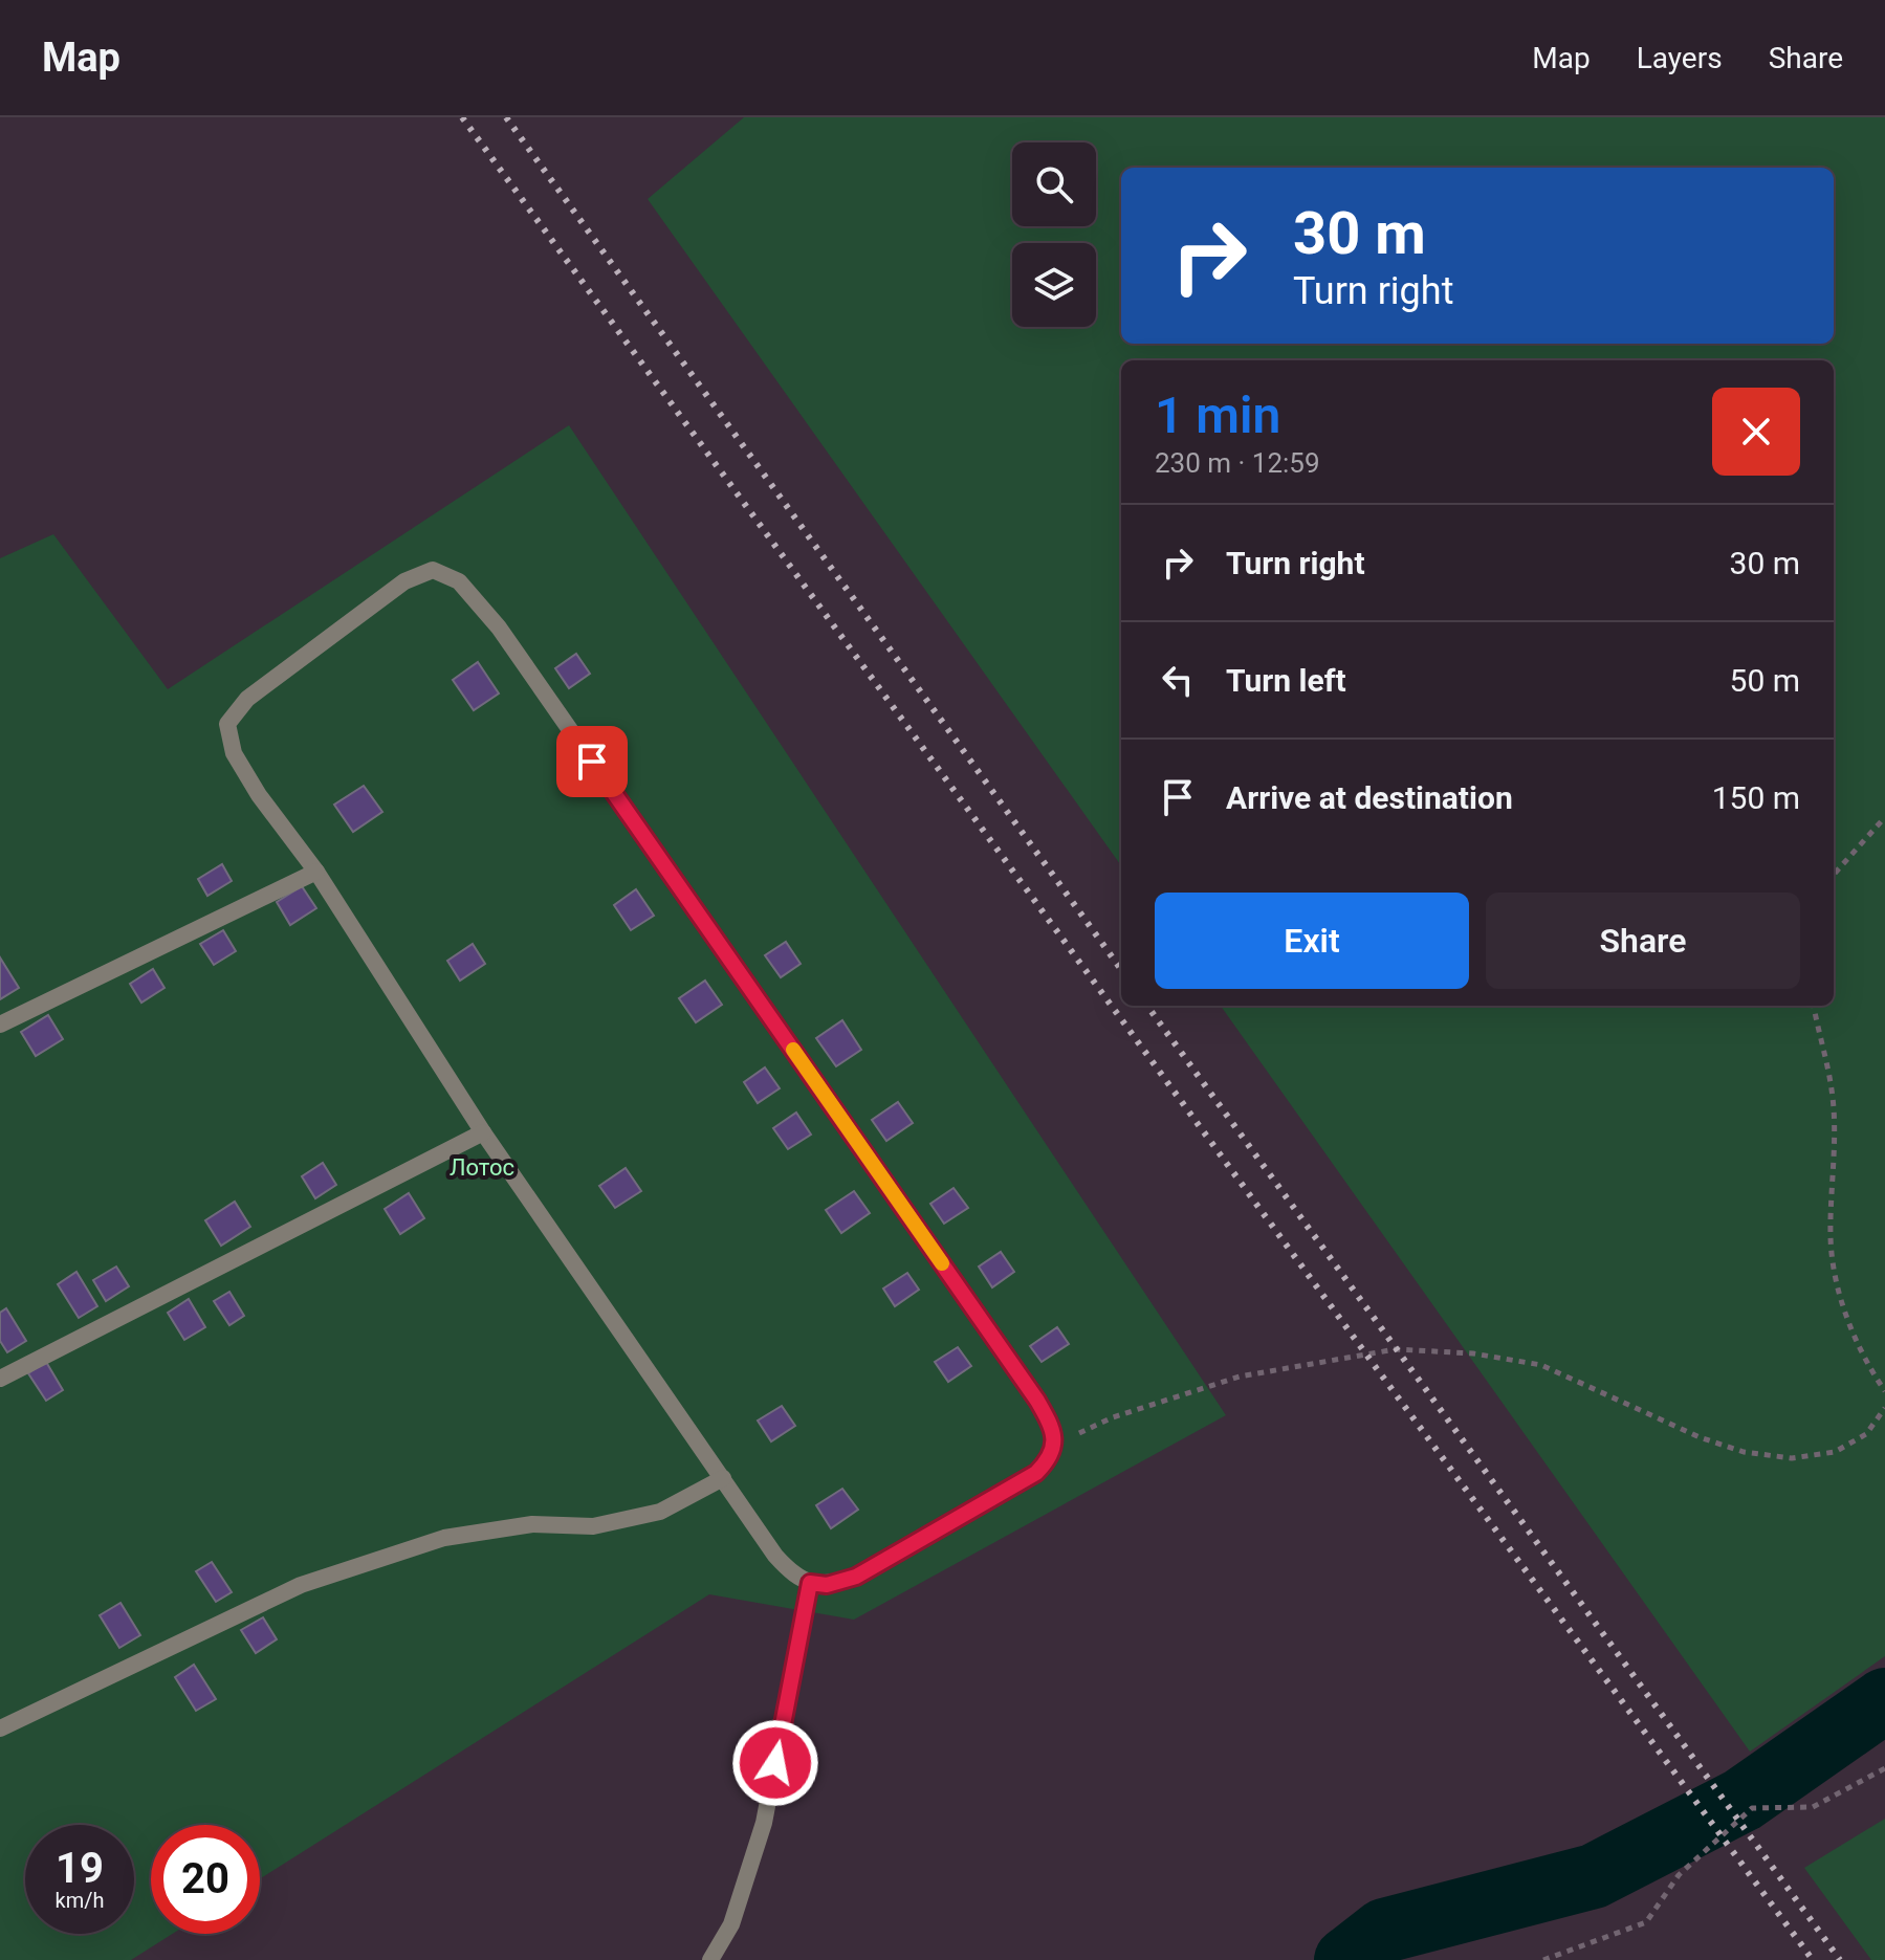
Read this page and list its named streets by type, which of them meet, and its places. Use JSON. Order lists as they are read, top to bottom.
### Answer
{
  "parks": ["Лотос"],
  "page": {
    "header": "Map",
    "nav": ["Map", "Layers", "Share"],
    "turn": ["30 m", "Turn right"],
    "heading": ["1 min", "230 m · 12:59"],
    "list": [
      {
        "name": "Turn right",
        "value": "30 m"
      },
      {
        "name": "Turn left",
        "value": "50 m"
      },
      {
        "name": "Arrive at destination",
        "value": "150 m"
      }
    ],
    "buttons": ["Exit", "Share"],
    "speed": "19 km/h",
    "limit": "20"
  }
}
